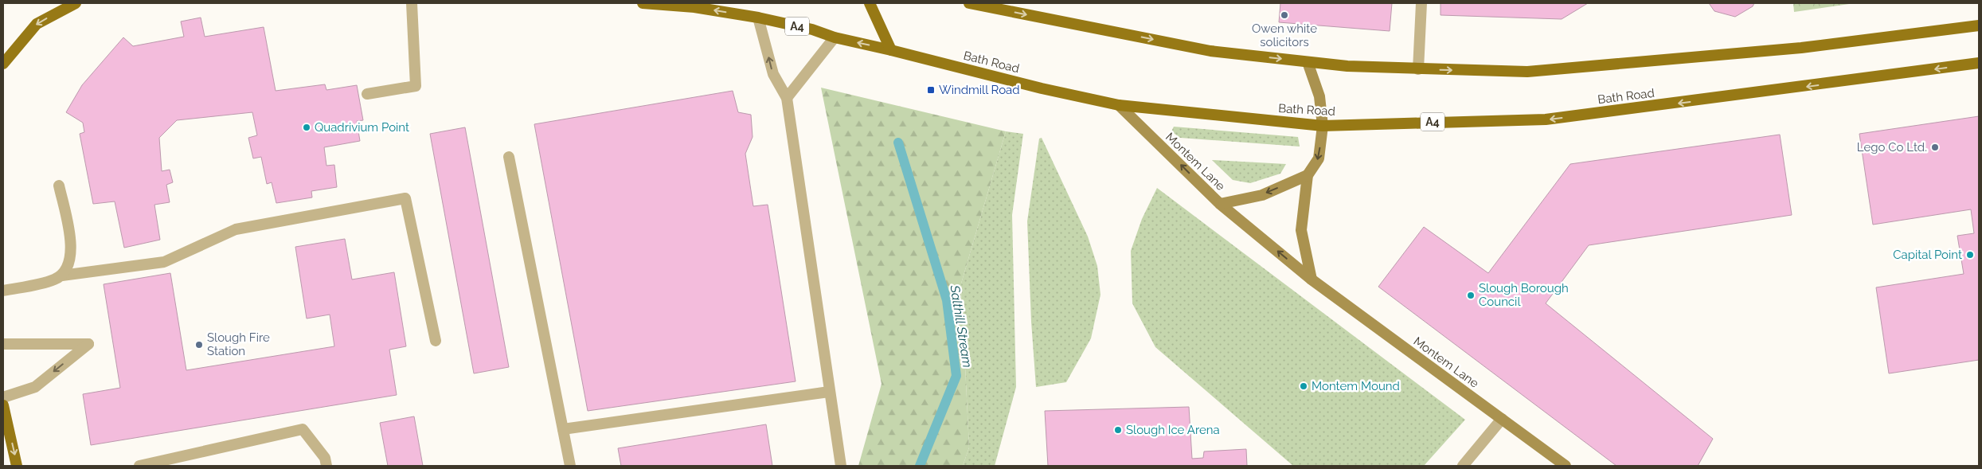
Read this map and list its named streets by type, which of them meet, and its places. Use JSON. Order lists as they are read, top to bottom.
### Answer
{
  "streets": {
    "main road": ["A4", "Bath Road", "Montem Lane"]
  },
  "crossings": [
    ["Bath Road", "Montem Lane"]
  ],
  "one_way": ["Montem Lane"],
  "water": ["Salthill Stream"],
  "places": {
    "other": [
      "Owen white solicitors",
      "Quadrivium Point",
      "Lego Co Ltd.",
      "Capital Point",
      "Slough Borough Council",
      "Slough Fire Station",
      "Montem Mound",
      "Slough Ice Arena"
    ],
    "transit": ["Windmill Road"]
  }
}
